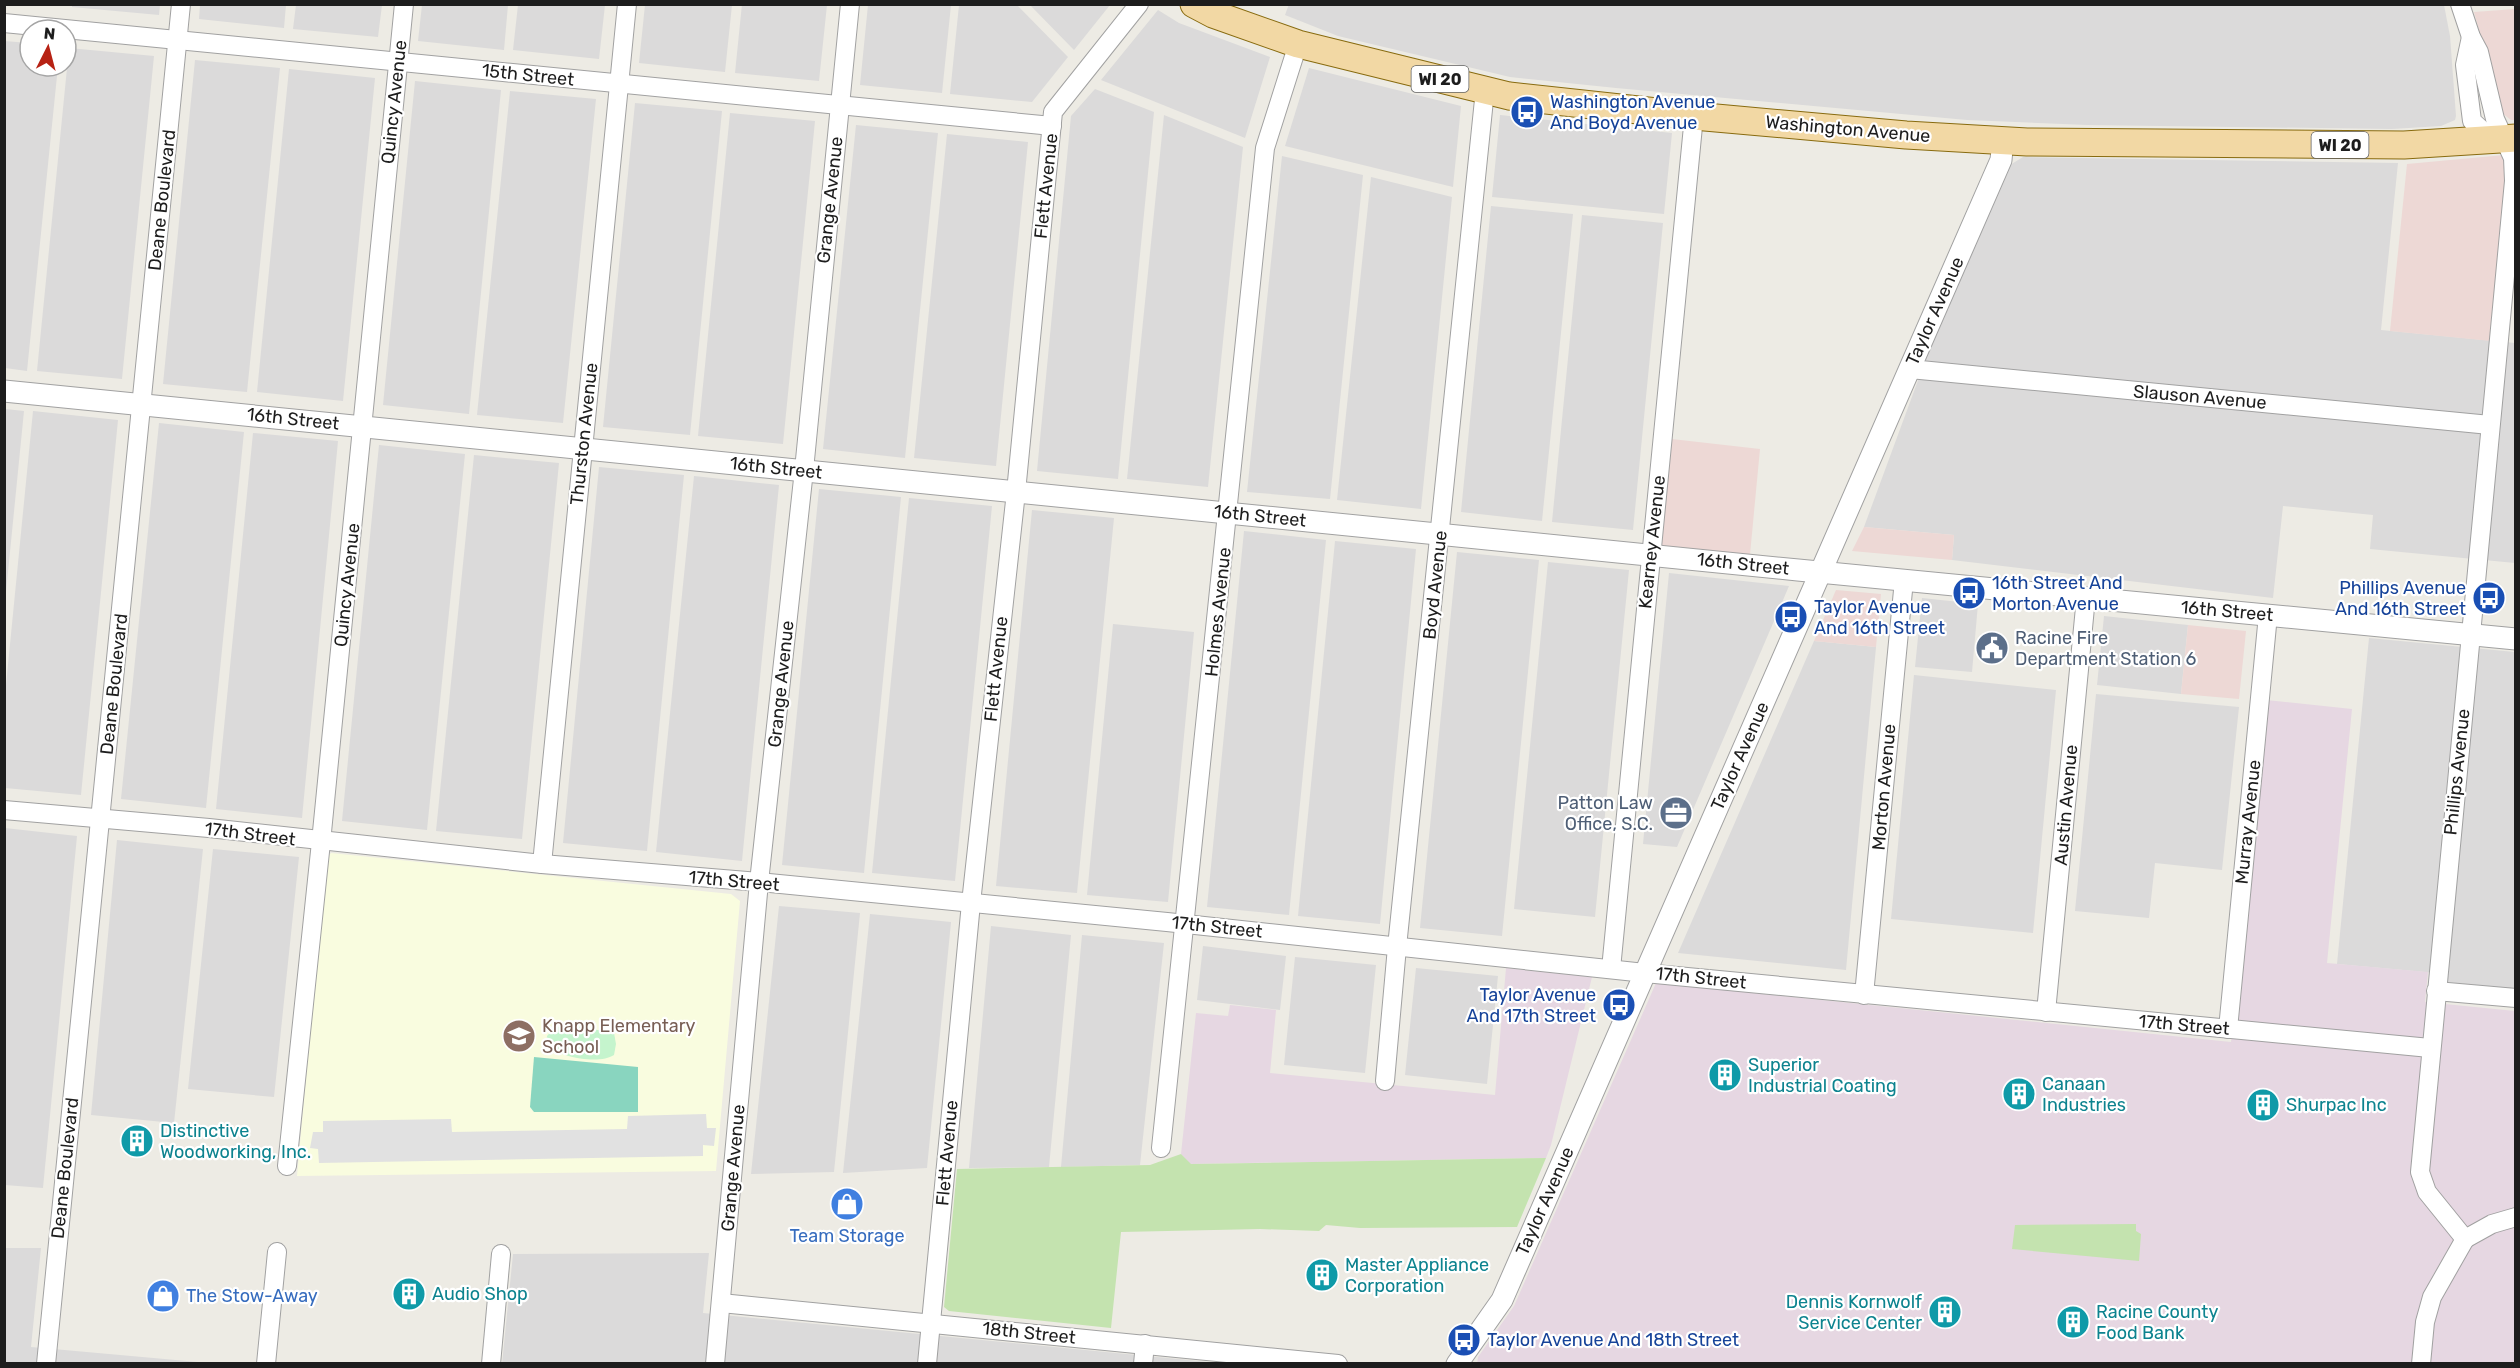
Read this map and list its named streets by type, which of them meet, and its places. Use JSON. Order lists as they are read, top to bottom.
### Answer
{
  "streets": {
    "main road": ["WI 20", "Washington Avenue"],
    "street": [
      "15th Street",
      "Quincy Avenue",
      "Flett Avenue",
      "Deane Boulevard",
      "Grange Avenue",
      "Taylor Avenue",
      "Slauson Avenue",
      "16th Street",
      "Thurston Avenue",
      "Kearney Avenue",
      "Boyd Avenue",
      "Holmes Avenue",
      "Phillips Avenue",
      "Morton Avenue",
      "Austin Avenue",
      "Murray Avenue",
      "17th Street",
      "18th Street"
    ]
  },
  "crossings": [
    ["15th Street", "Quincy Avenue"],
    ["15th Street", "Flett Avenue"],
    ["15th Street", "Deane Boulevard"],
    ["15th Street", "Grange Avenue"],
    ["15th Street", "Thurston Avenue"],
    ["Quincy Avenue", "16th Street"],
    ["Quincy Avenue", "17th Street"],
    ["Washington Avenue", "Taylor Avenue"],
    ["Washington Avenue", "Kearney Avenue"],
    ["Washington Avenue", "Boyd Avenue"],
    ["Washington Avenue", "Holmes Avenue"],
    ["Washington Avenue", "Phillips Avenue"],
    ["Flett Avenue", "16th Street"],
    ["Flett Avenue", "17th Street"],
    ["Flett Avenue", "18th Street"],
    ["Deane Boulevard", "16th Street"],
    ["Deane Boulevard", "17th Street"],
    ["Grange Avenue", "16th Street"],
    ["Grange Avenue", "17th Street"],
    ["Grange Avenue", "18th Street"],
    ["Taylor Avenue", "Slauson Avenue"],
    ["Taylor Avenue", "16th Street"],
    ["Taylor Avenue", "17th Street"],
    ["Slauson Avenue", "Phillips Avenue"],
    ["16th Street", "Thurston Avenue"],
    ["16th Street", "Kearney Avenue"],
    ["16th Street", "Boyd Avenue"],
    ["16th Street", "Holmes Avenue"],
    ["16th Street", "Phillips Avenue"],
    ["16th Street", "Morton Avenue"],
    ["16th Street", "Austin Avenue"],
    ["16th Street", "Murray Avenue"],
    ["Thurston Avenue", "17th Street"],
    ["Kearney Avenue", "17th Street"],
    ["Boyd Avenue", "17th Street"],
    ["Holmes Avenue", "17th Street"],
    ["Phillips Avenue", "17th Street"],
    ["Morton Avenue", "17th Street"],
    ["Austin Avenue", "17th Street"],
    ["Murray Avenue", "17th Street"]
  ],
  "places": {
    "bus stop": [
      "Washington Avenue And Boyd Avenue",
      "16th Street And Morton Avenue",
      "Phillips Avenue And 16th Street",
      "Taylor Avenue And 16th Street",
      "Taylor Avenue And 17th Street",
      "Taylor Avenue And 18th Street"
    ],
    "public building": ["Racine Fire Department Station 6"],
    "office": ["Patton Law Office, S.C."],
    "school or university": ["Knapp Elementary School"],
    "building": [
      "Superior Industrial Coating",
      "Canaan Industries",
      "Shurpac Inc",
      "Distinctive Woodworking, Inc.",
      "Master Appliance Corporation",
      "Audio Shop",
      "Dennis Kornwolf Service Center",
      "Racine County Food Bank"
    ],
    "shop": ["Team Storage", "The Stow-Away"]
  },
  "north": "top"
}
